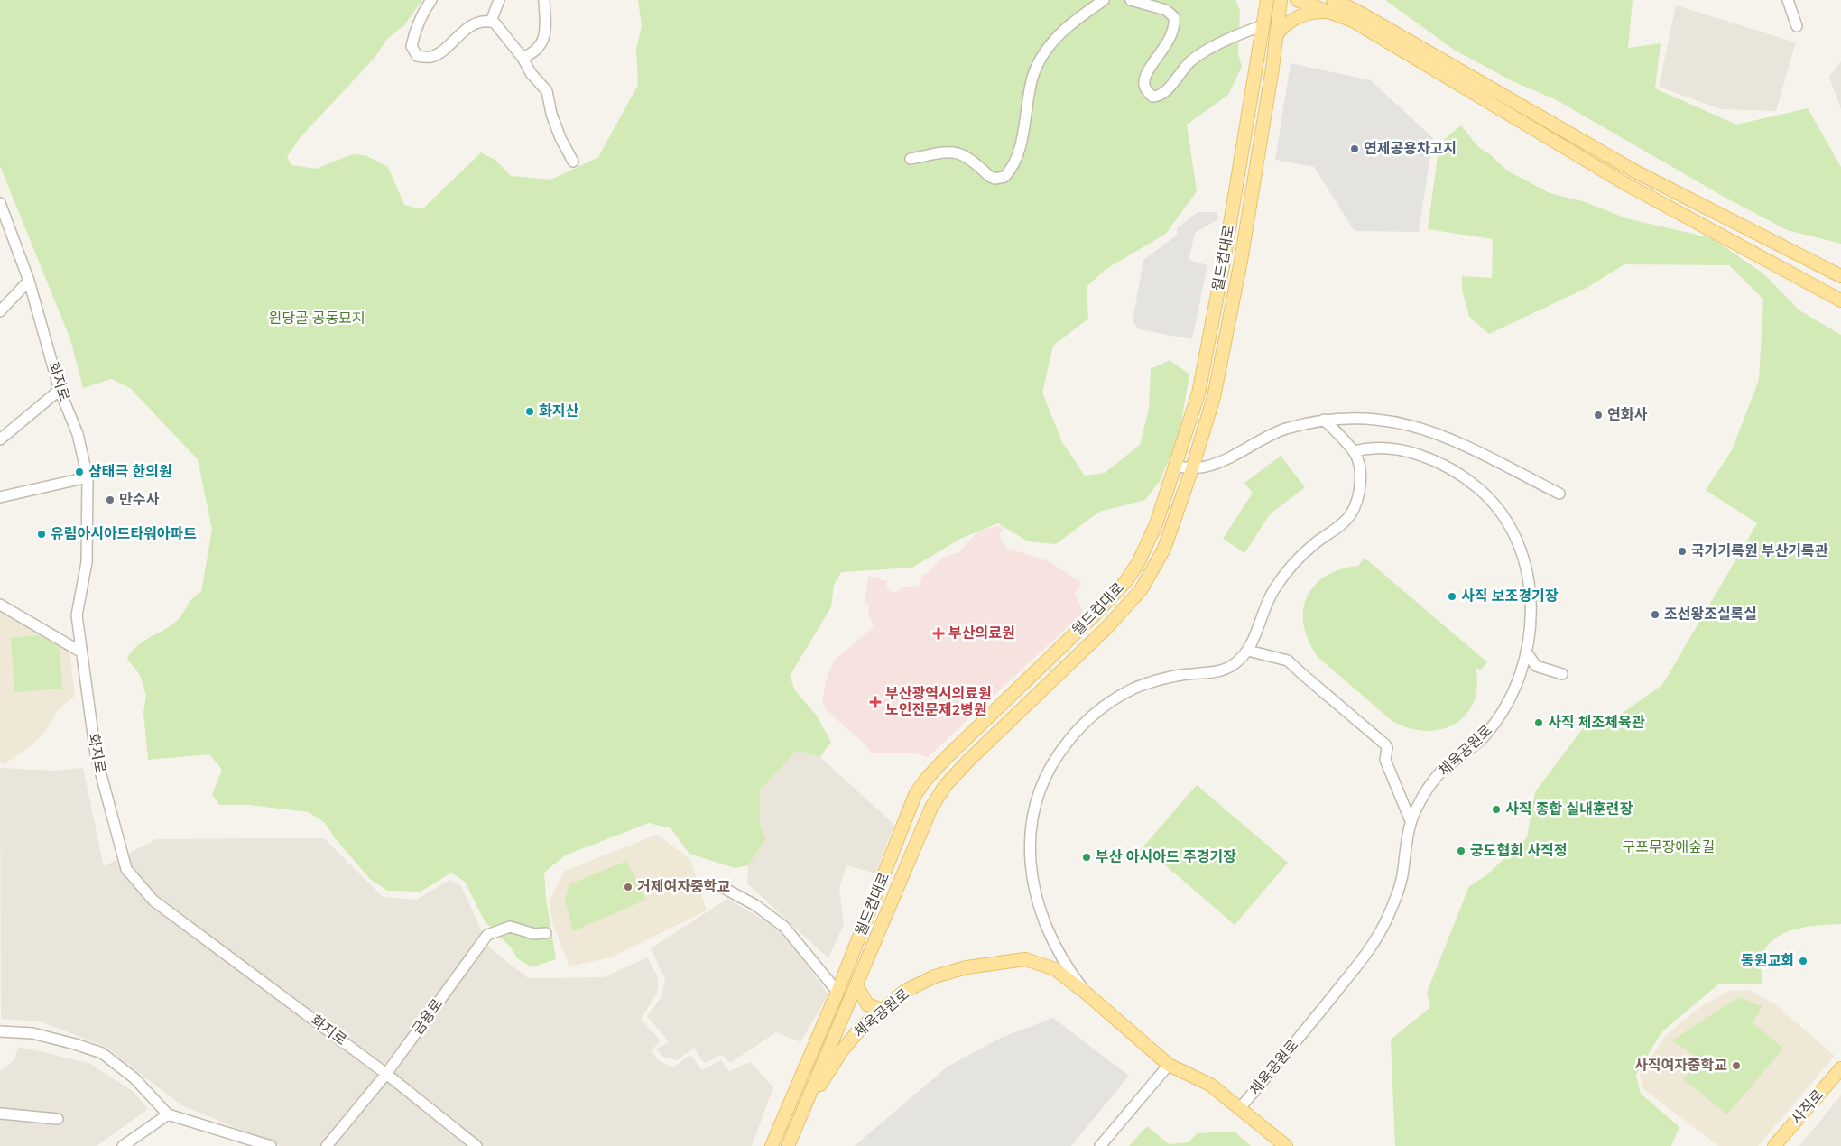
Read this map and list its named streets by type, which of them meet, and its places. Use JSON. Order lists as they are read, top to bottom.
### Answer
{
  "streets": {
    "main road": ["월드컵대로", "체육공원로", "사직로"],
    "street": ["화지로", "금용로"]
  },
  "crossings": [
    ["월드컵대로", "체육공원로"],
    ["화지로", "금용로"]
  ],
  "parks": ["원당골 공동묘지", "구포무장애숲길"],
  "places": {
    "other": [
      "연제공용차고지",
      "화지산",
      "연화사",
      "삼태극 한의원",
      "만수사",
      "유림아시아드타워아파트",
      "국가기록원 부산기록관",
      "사직 보조경기장",
      "조선왕조실록실",
      "사직 체조체육관",
      "사직 종합 실내훈련장",
      "궁도협회 사직정",
      "부산 아시아드 주경기장",
      "거제여자중학교",
      "동원교회",
      "사직여자중학교"
    ],
    "health": ["부산의료원", "부산광역시의료원 노인전문제2병원"]
  }
}
